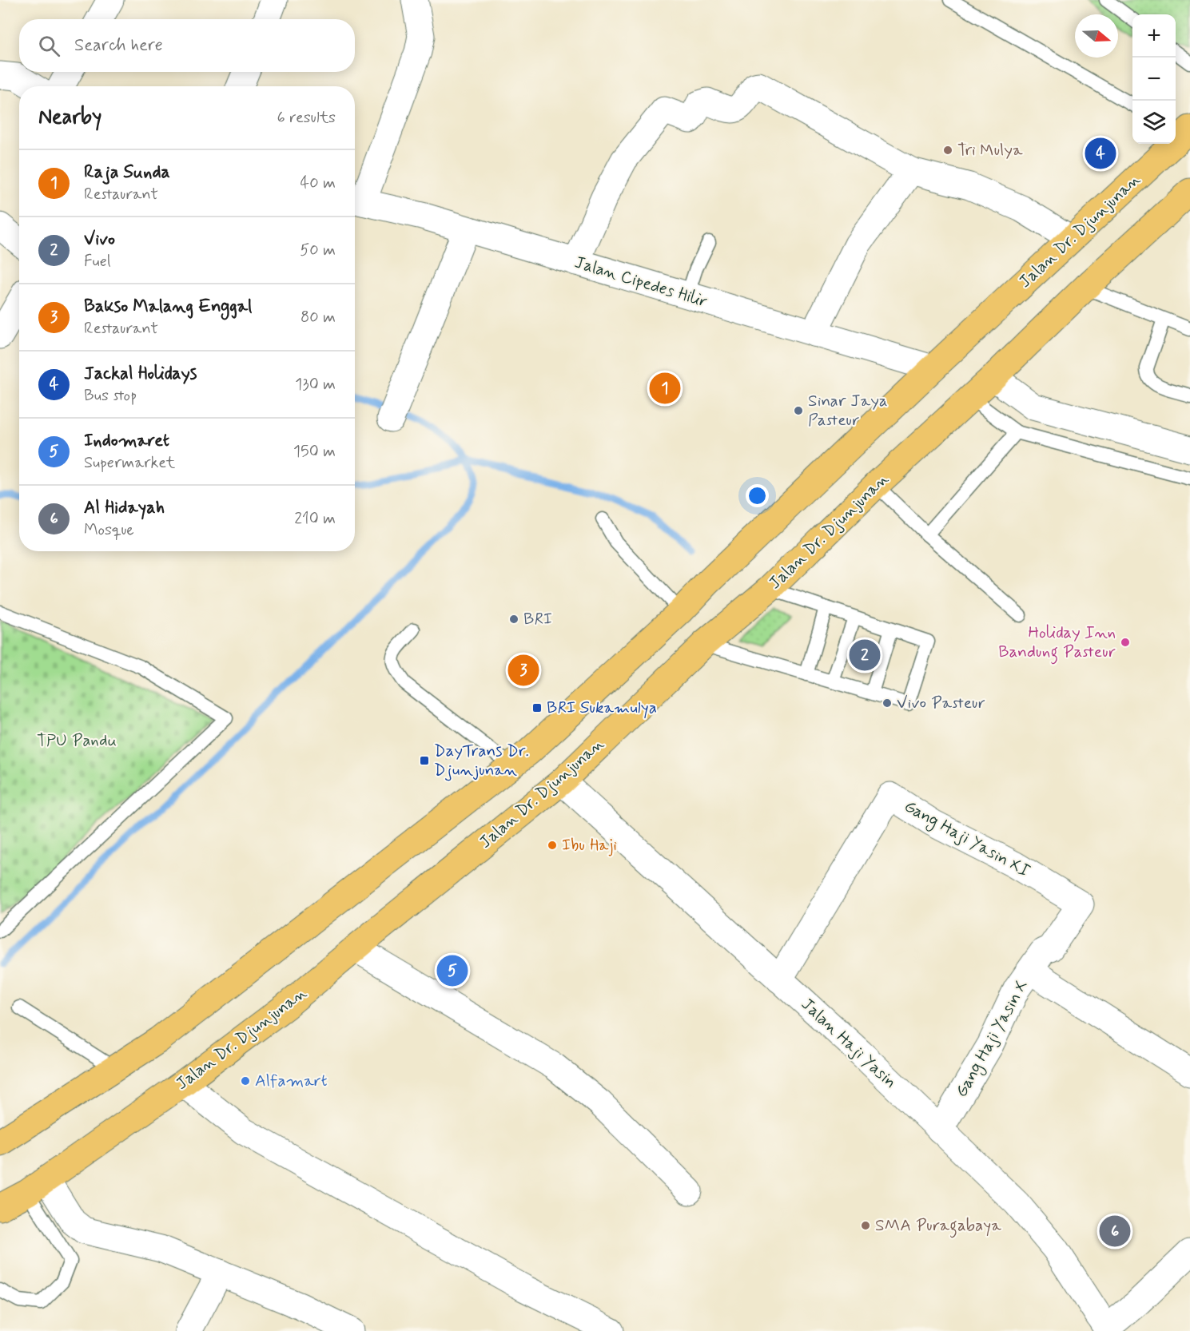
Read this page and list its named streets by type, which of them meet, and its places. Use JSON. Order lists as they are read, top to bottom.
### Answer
{
  "streets": {
    "highway": ["Jalan Dr. Djunjunan"],
    "street": [
      "Jalan Cipedes Hilir",
      "Gang Haji Yasin XI",
      "Gang Haji Yasin X",
      "Jalan Haji Yasin"
    ]
  },
  "crossings": [
    ["Jalan Dr. Djunjunan", "Jalan Cipedes Hilir"],
    ["Jalan Dr. Djunjunan", "Jalan Haji Yasin"],
    ["Gang Haji Yasin XI", "Gang Haji Yasin X"],
    ["Gang Haji Yasin XI", "Jalan Haji Yasin"],
    ["Gang Haji Yasin X", "Jalan Haji Yasin"]
  ],
  "parks": ["TPU Pandu"],
  "places": {
    "other": [
      "Tri Mulya",
      "Sinar Jaya Pasteur",
      "BRI",
      "Holiday Inn Bandung Pasteur",
      "Vivo Pasteur",
      "Ibu Haji",
      "Alfamart",
      "SMA Puragabaya"
    ],
    "transit": ["BRI Sukamulya", "DayTrans Dr. Djunjunan"]
  },
  "north": "right",
  "page": {
    "map_buttons": ["+", "−"],
    "search": "Search here",
    "heading": ["Nearby", "6 results"],
    "pins": [
      "4",
      "1",
      "2",
      "3",
      "5",
      "6"
    ],
    "list": [
      {
        "mark": "1",
        "name": "Raja Sunda",
        "note": "Restaurant",
        "value": "40 m"
      },
      {
        "mark": "2",
        "name": "Vivo",
        "note": "Fuel",
        "value": "50 m"
      },
      {
        "mark": "3",
        "name": "Bakso Malang Enggal",
        "note": "Restaurant",
        "value": "80 m"
      },
      {
        "mark": "4",
        "name": "Jackal Holidays",
        "note": "Bus stop",
        "value": "130 m"
      },
      {
        "mark": "5",
        "name": "Indomaret",
        "note": "Supermarket",
        "value": "150 m"
      },
      {
        "mark": "6",
        "name": "Al Hidayah",
        "note": "Mosque",
        "value": "210 m"
      }
    ]
  }
}
